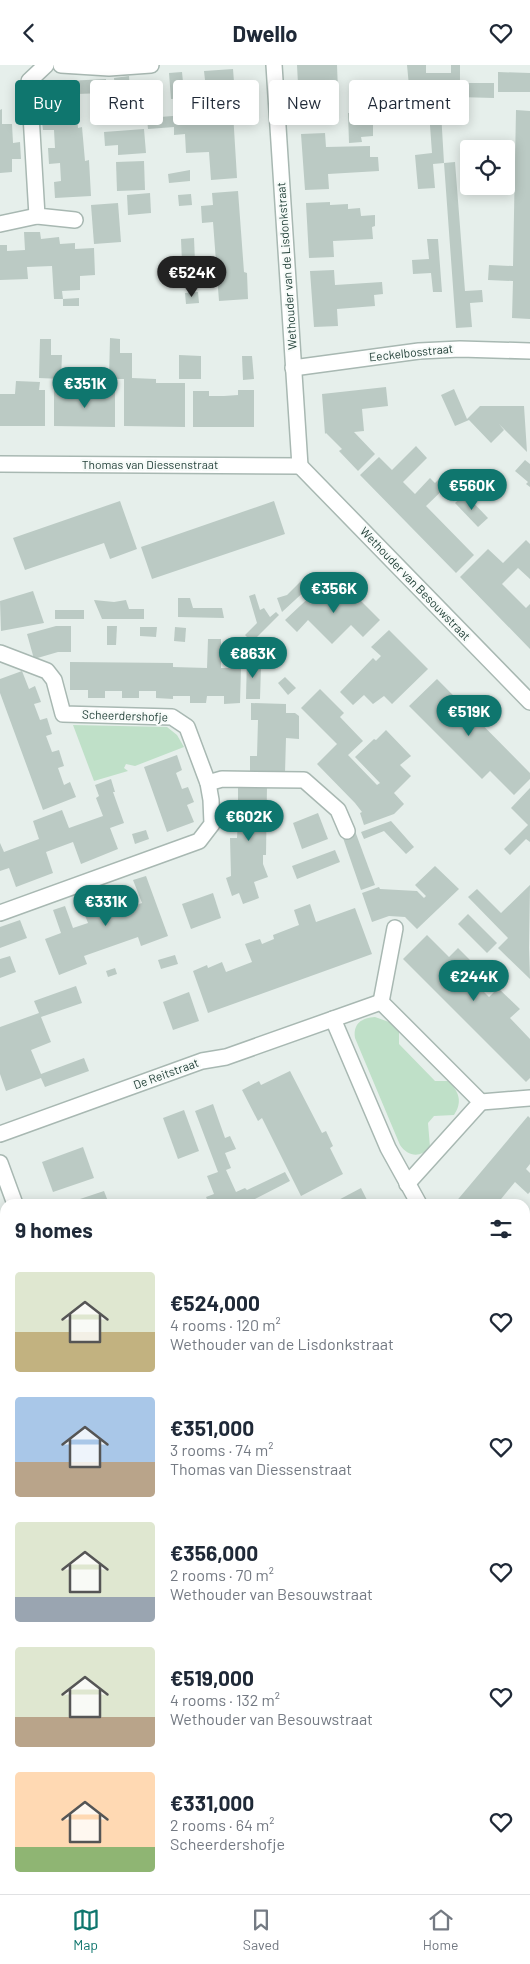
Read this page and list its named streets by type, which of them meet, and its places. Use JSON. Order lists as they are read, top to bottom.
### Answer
{
  "streets": {
    "street": [
      "Wethouder van de Lisdonkstraat",
      "Eeckelbosstraat",
      "Thomas van Diessenstraat",
      "Wethouder van Besouwstraat",
      "Scheerdershofje",
      "De Reitstraat"
    ]
  },
  "crossings": [
    ["Wethouder van de Lisdonkstraat", "Eeckelbosstraat"],
    ["Wethouder van de Lisdonkstraat", "Thomas van Diessenstraat"],
    ["Wethouder van de Lisdonkstraat", "Wethouder van Besouwstraat"],
    ["Thomas van Diessenstraat", "Wethouder van Besouwstraat"]
  ],
  "page": {
    "header": "Dwello",
    "chip": [
      "Buy",
      "Rent",
      "Filters",
      "New",
      "Apartment"
    ],
    "price": [
      "€524K",
      "€351K",
      "€560K",
      "€356K",
      "€863K",
      "€519K",
      "€602K",
      "€331K",
      "€244K"
    ],
    "heading": "9 homes",
    "list": [
      {
        "name": "€524,000",
        "note": "4 rooms · 120 m² · Wethouder van de Lisdonkstraat"
      },
      {
        "name": "€351,000",
        "note": "3 rooms · 74 m² · Thomas van Diessenstraat"
      },
      {
        "name": "€356,000",
        "note": "2 rooms · 70 m² · Wethouder van Besouwstraat"
      },
      {
        "name": "€519,000",
        "note": "4 rooms · 132 m² · Wethouder van Besouwstraat"
      },
      {
        "name": "€331,000",
        "note": "2 rooms · 64 m² · Scheerdershofje"
      }
    ],
    "tabs": ["Map", "Saved", "Home"]
  }
}
